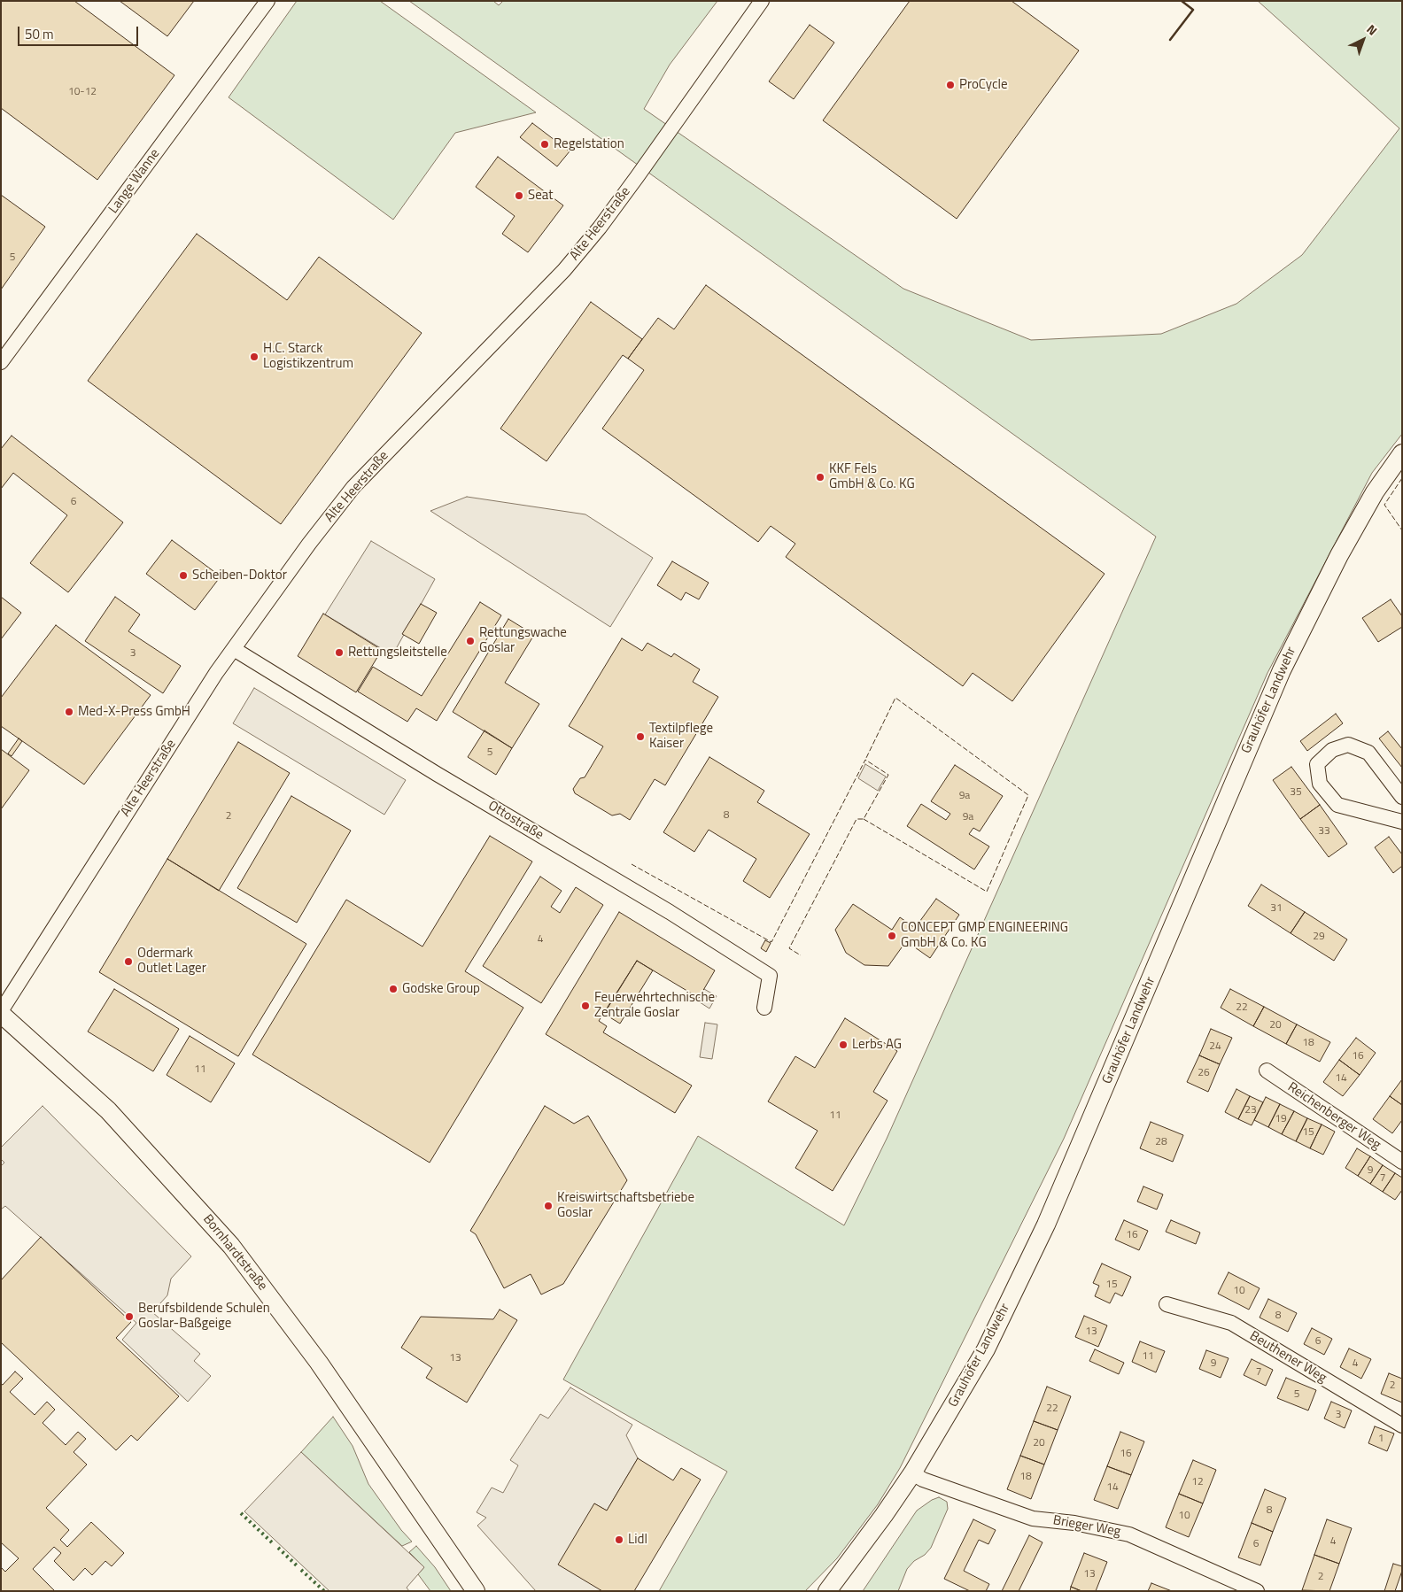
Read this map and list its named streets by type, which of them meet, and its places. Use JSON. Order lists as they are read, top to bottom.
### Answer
{
  "streets": {
    "street": [
      "Lange Wanne",
      "Alte Heerstraße",
      "Grauhöfer Landwehr",
      "Ottostraße",
      "Reichenberger Weg",
      "Bornhardtstraße",
      "Beuthener Weg",
      "Brieger Weg"
    ]
  },
  "crossings": [
    ["Alte Heerstraße", "Ottostraße"],
    ["Alte Heerstraße", "Bornhardtstraße"],
    ["Grauhöfer Landwehr", "Brieger Weg"]
  ],
  "places": [
    "ProCycle",
    "Regelstation",
    "Seat",
    "H.C. Starck Logistikzentrum",
    "KKF Fels GmbH & Co. KG",
    "Scheiben-Doktor",
    "Rettungswache Goslar",
    "Rettungsleitstelle",
    "Med-X-Press GmbH",
    "Textilpflege Kaiser",
    "CONCEPT GMP ENGINEERING GmbH & Co. KG",
    "Odermark Outlet Lager",
    "Godske Group",
    "Feuerwehrtechnische Zentrale Goslar",
    "Lerbs AG",
    "Kreiswirtschaftsbetriebe Goslar",
    "Berufsbildende Schulen Goslar-Baßgeige",
    "Lidl"
  ],
  "house_numbers": [
    "10-12",
    "5",
    "6",
    "3",
    "5",
    "35",
    "9a",
    "8",
    "2",
    "9a",
    "33",
    "31",
    "29",
    "4",
    "22",
    "20",
    "18",
    "24",
    "16",
    "11",
    "26",
    "14",
    "23",
    "11",
    "19",
    "15",
    "28",
    "9",
    "7",
    "16",
    "15",
    "10",
    "8",
    "13",
    "6",
    "11",
    "13",
    "9",
    "4",
    "7",
    "2",
    "5",
    "22",
    "3",
    "1",
    "20",
    "16",
    "18",
    "12",
    "14",
    "8",
    "10",
    "4",
    "6",
    "13",
    "2"
  ],
  "scale_bar": "50 m",
  "north": "top right"
}
